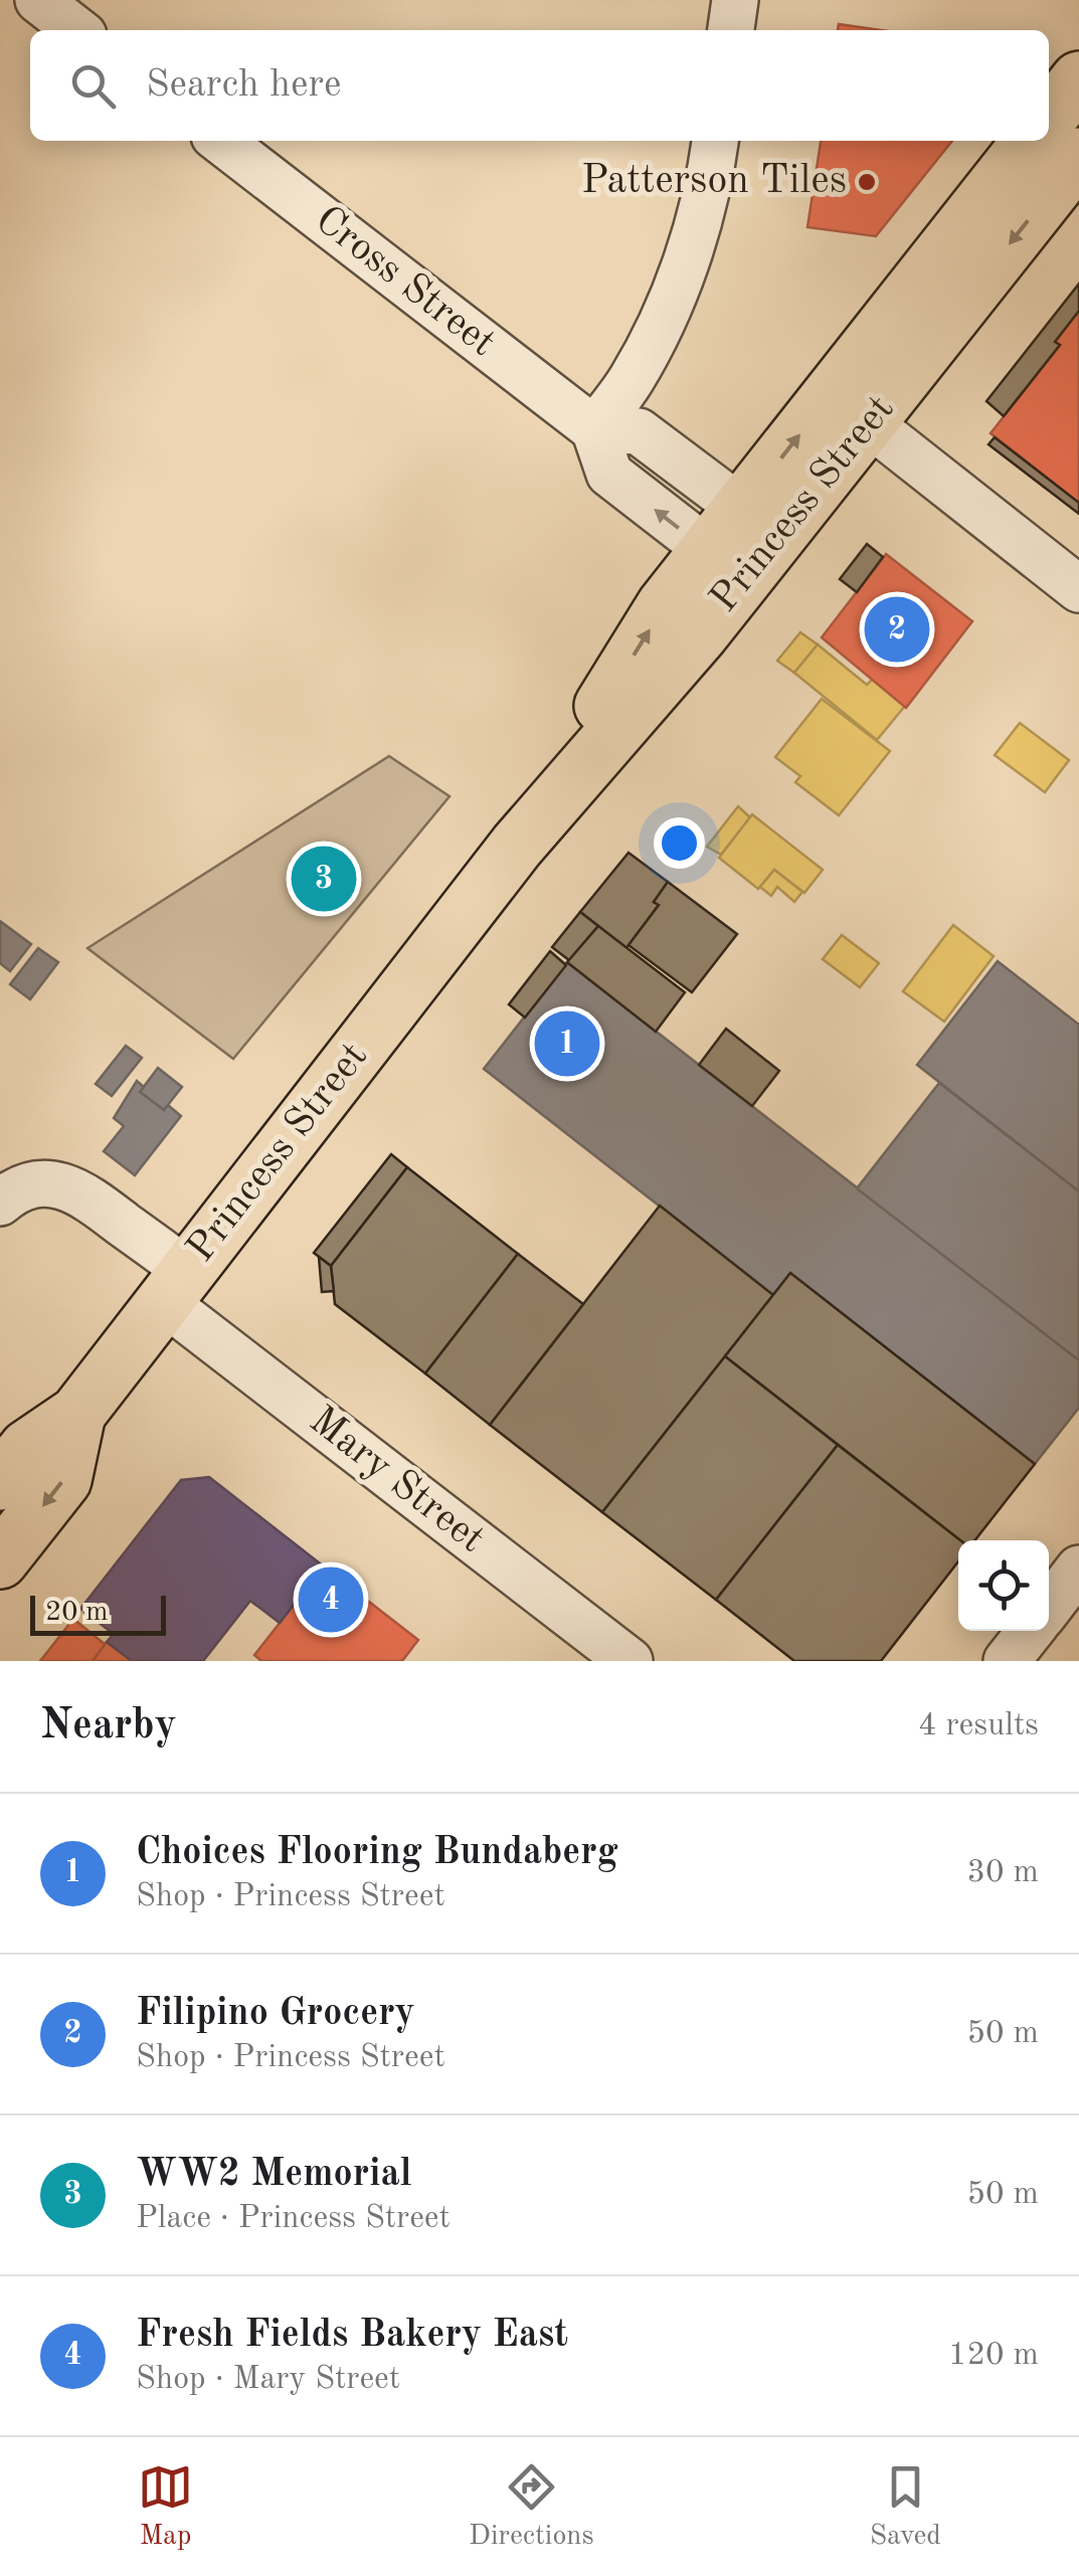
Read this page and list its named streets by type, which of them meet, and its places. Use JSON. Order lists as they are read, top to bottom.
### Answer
{
  "streets": {
    "main road": ["Princess Street"],
    "street": ["Cross Street", "Mary Street"]
  },
  "crossings": [
    ["Cross Street", "Princess Street"],
    ["Princess Street", "Mary Street"]
  ],
  "places": ["Patterson Tiles"],
  "scale_bar": "20 m",
  "page": {
    "search": "Search here",
    "pins": [
      "2",
      "3",
      "1",
      "4"
    ],
    "scale": "20 m",
    "heading": ["Nearby", "4 results"],
    "list": [
      {
        "mark": "1",
        "name": "Choices Flooring Bundaberg",
        "note": "Shop · Princess Street",
        "value": "30 m"
      },
      {
        "mark": "2",
        "name": "Filipino Grocery",
        "note": "Shop · Princess Street",
        "value": "50 m"
      },
      {
        "mark": "3",
        "name": "WW2 Memorial",
        "note": "Place · Princess Street",
        "value": "50 m"
      },
      {
        "mark": "4",
        "name": "Fresh Fields Bakery East",
        "note": "Shop · Mary Street",
        "value": "120 m"
      }
    ],
    "nav": ["Map", "Directions", "Saved"]
  }
}
